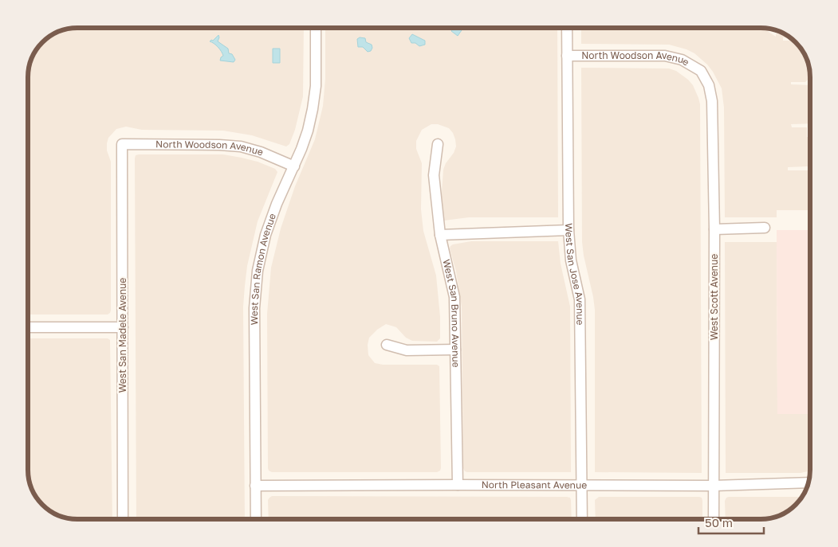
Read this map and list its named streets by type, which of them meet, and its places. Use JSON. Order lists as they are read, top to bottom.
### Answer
{
  "streets": {
    "street": [
      "North Woodson Avenue",
      "West San Ramon Avenue",
      "West San Jose Avenue",
      "West Scott Avenue",
      "West San Bruno Avenue",
      "West San Madele Avenue",
      "North Pleasant Avenue"
    ]
  },
  "crossings": [
    ["North Woodson Avenue", "West San Ramon Avenue"],
    ["North Woodson Avenue", "West San Jose Avenue"],
    ["North Woodson Avenue", "West Scott Avenue"],
    ["North Woodson Avenue", "West San Madele Avenue"],
    ["West San Ramon Avenue", "North Pleasant Avenue"],
    ["West San Jose Avenue", "North Pleasant Avenue"],
    ["West Scott Avenue", "North Pleasant Avenue"],
    ["West San Bruno Avenue", "North Pleasant Avenue"]
  ],
  "scale_bar": "50 m"
}
